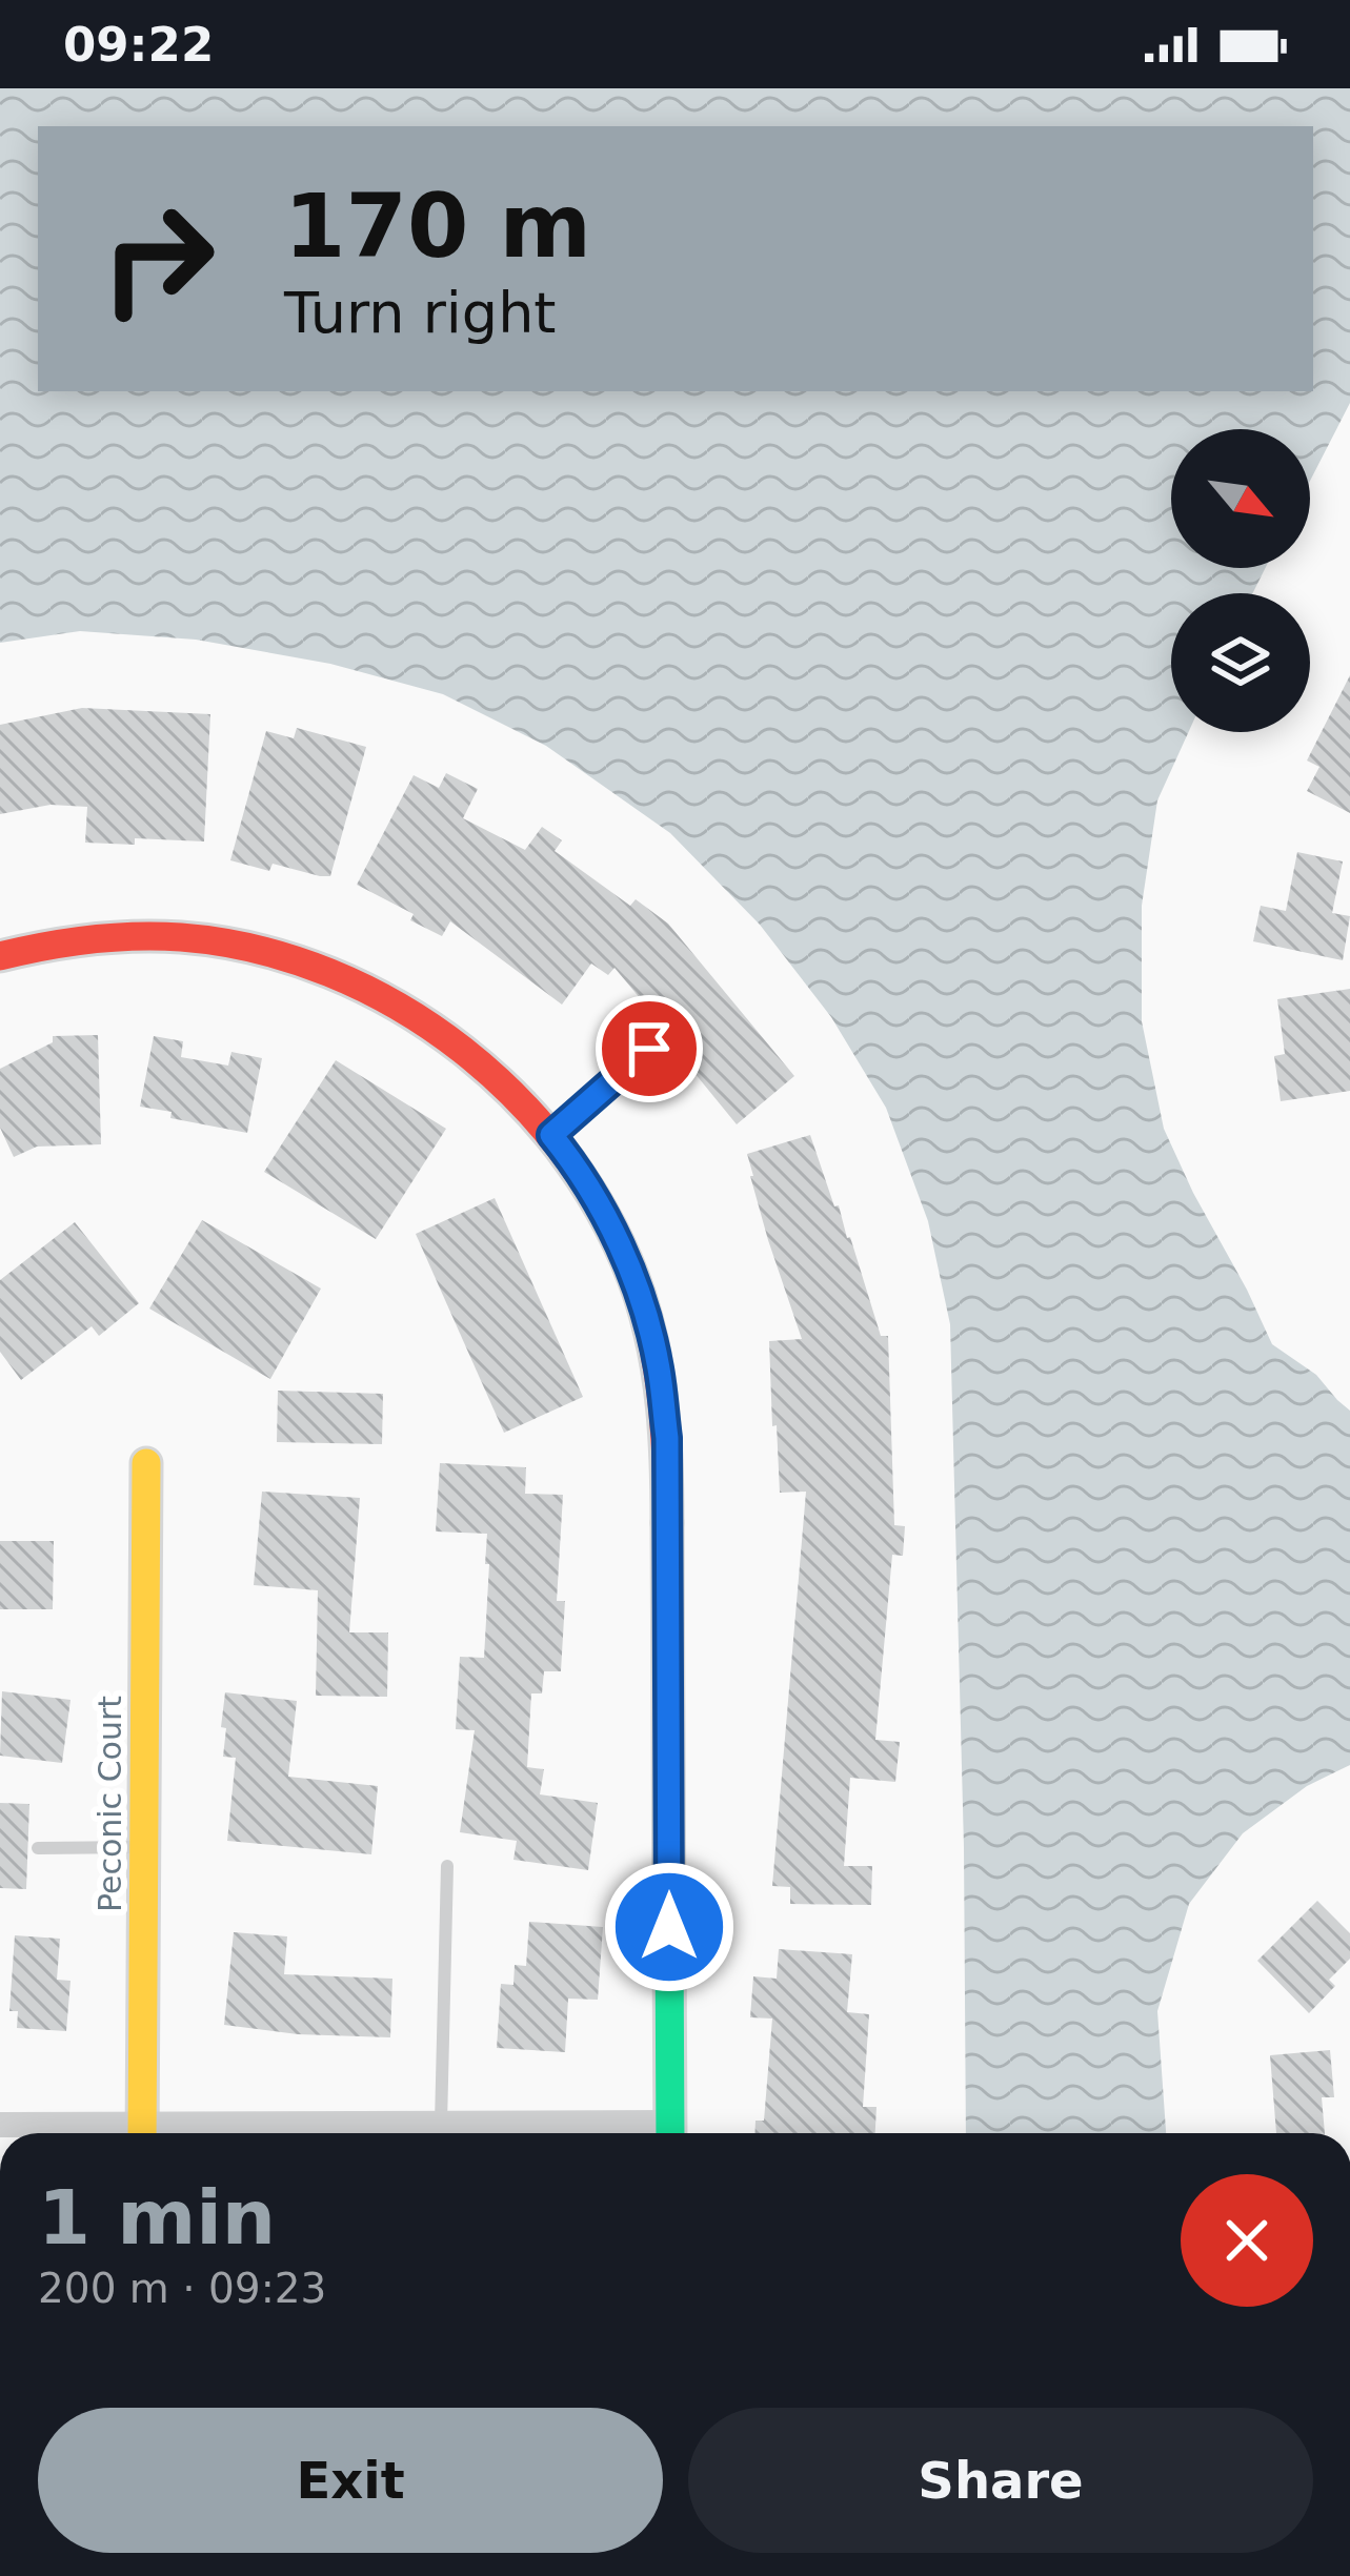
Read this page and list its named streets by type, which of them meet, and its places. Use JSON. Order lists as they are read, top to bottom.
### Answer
{
  "streets": {
    "street": ["Peconic Court"]
  },
  "north": "bottom right",
  "page": {
    "status": "09:22",
    "turn": ["170 m", "Turn right"],
    "heading": ["1 min", "200 m · 09:23"],
    "buttons": ["Exit", "Share"]
  }
}
